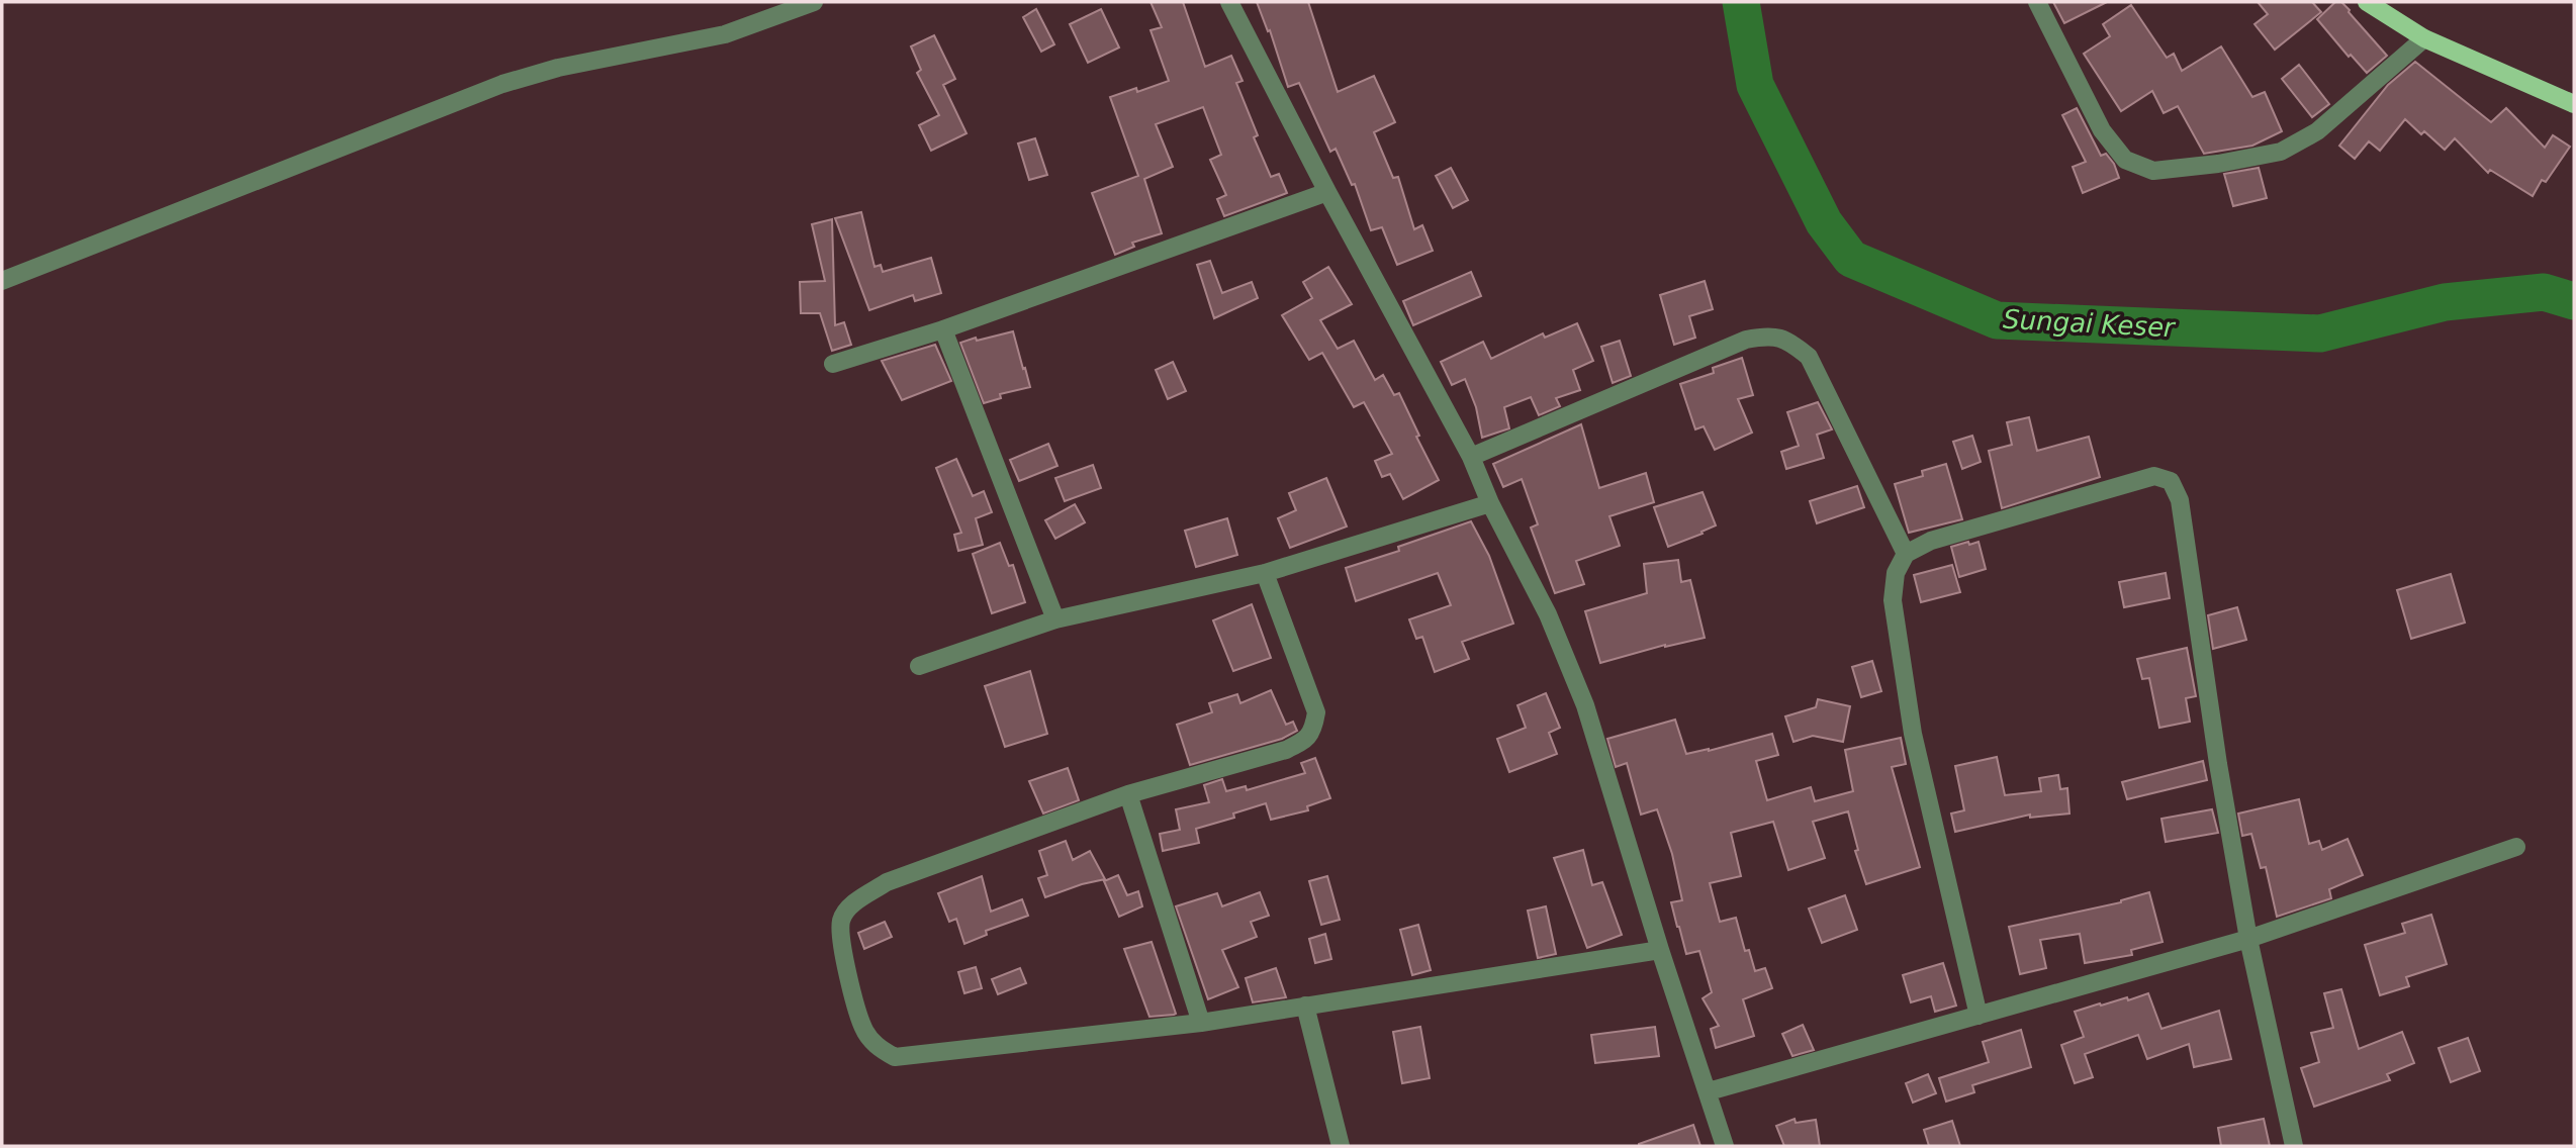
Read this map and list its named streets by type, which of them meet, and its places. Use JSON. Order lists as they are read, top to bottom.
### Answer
{
  "water": ["Sungai Keser"]
}
